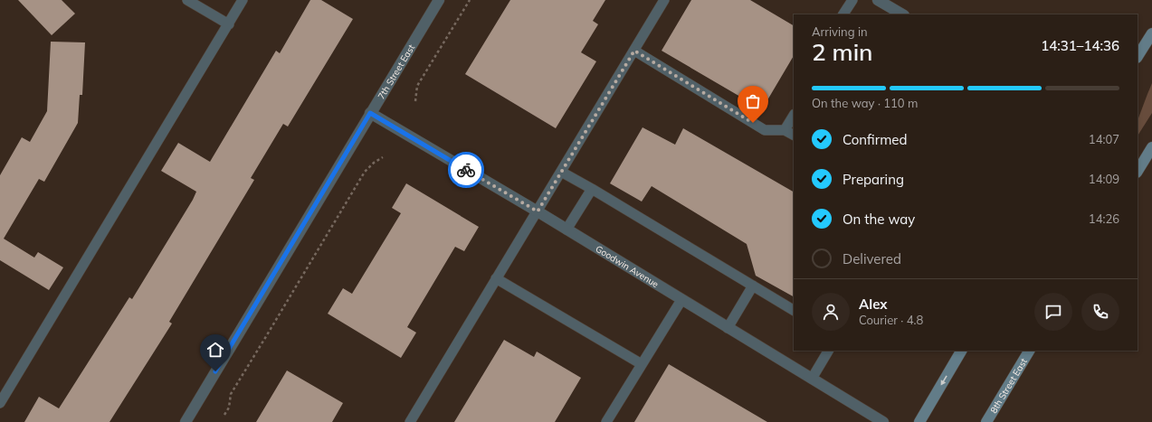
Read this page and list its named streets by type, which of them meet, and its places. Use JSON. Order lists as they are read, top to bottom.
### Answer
{
  "streets": {
    "main road": ["8th Street East"],
    "street": ["7th Street East", "Goodwin Avenue"]
  },
  "crossings": [
    ["7th Street East", "Goodwin Avenue"]
  ],
  "page": {
    "heading": ["2 min", "Arriving in", "14:31–14:36"],
    "panel": ["Alex", "Courier · 4.8"],
    "bar": "On the way · 110 m",
    "list": [
      ["Confirmed", "14:07"],
      ["Preparing", "14:09"],
      ["On the way", "14:26"],
      "Delivered"
    ]
  }
}
